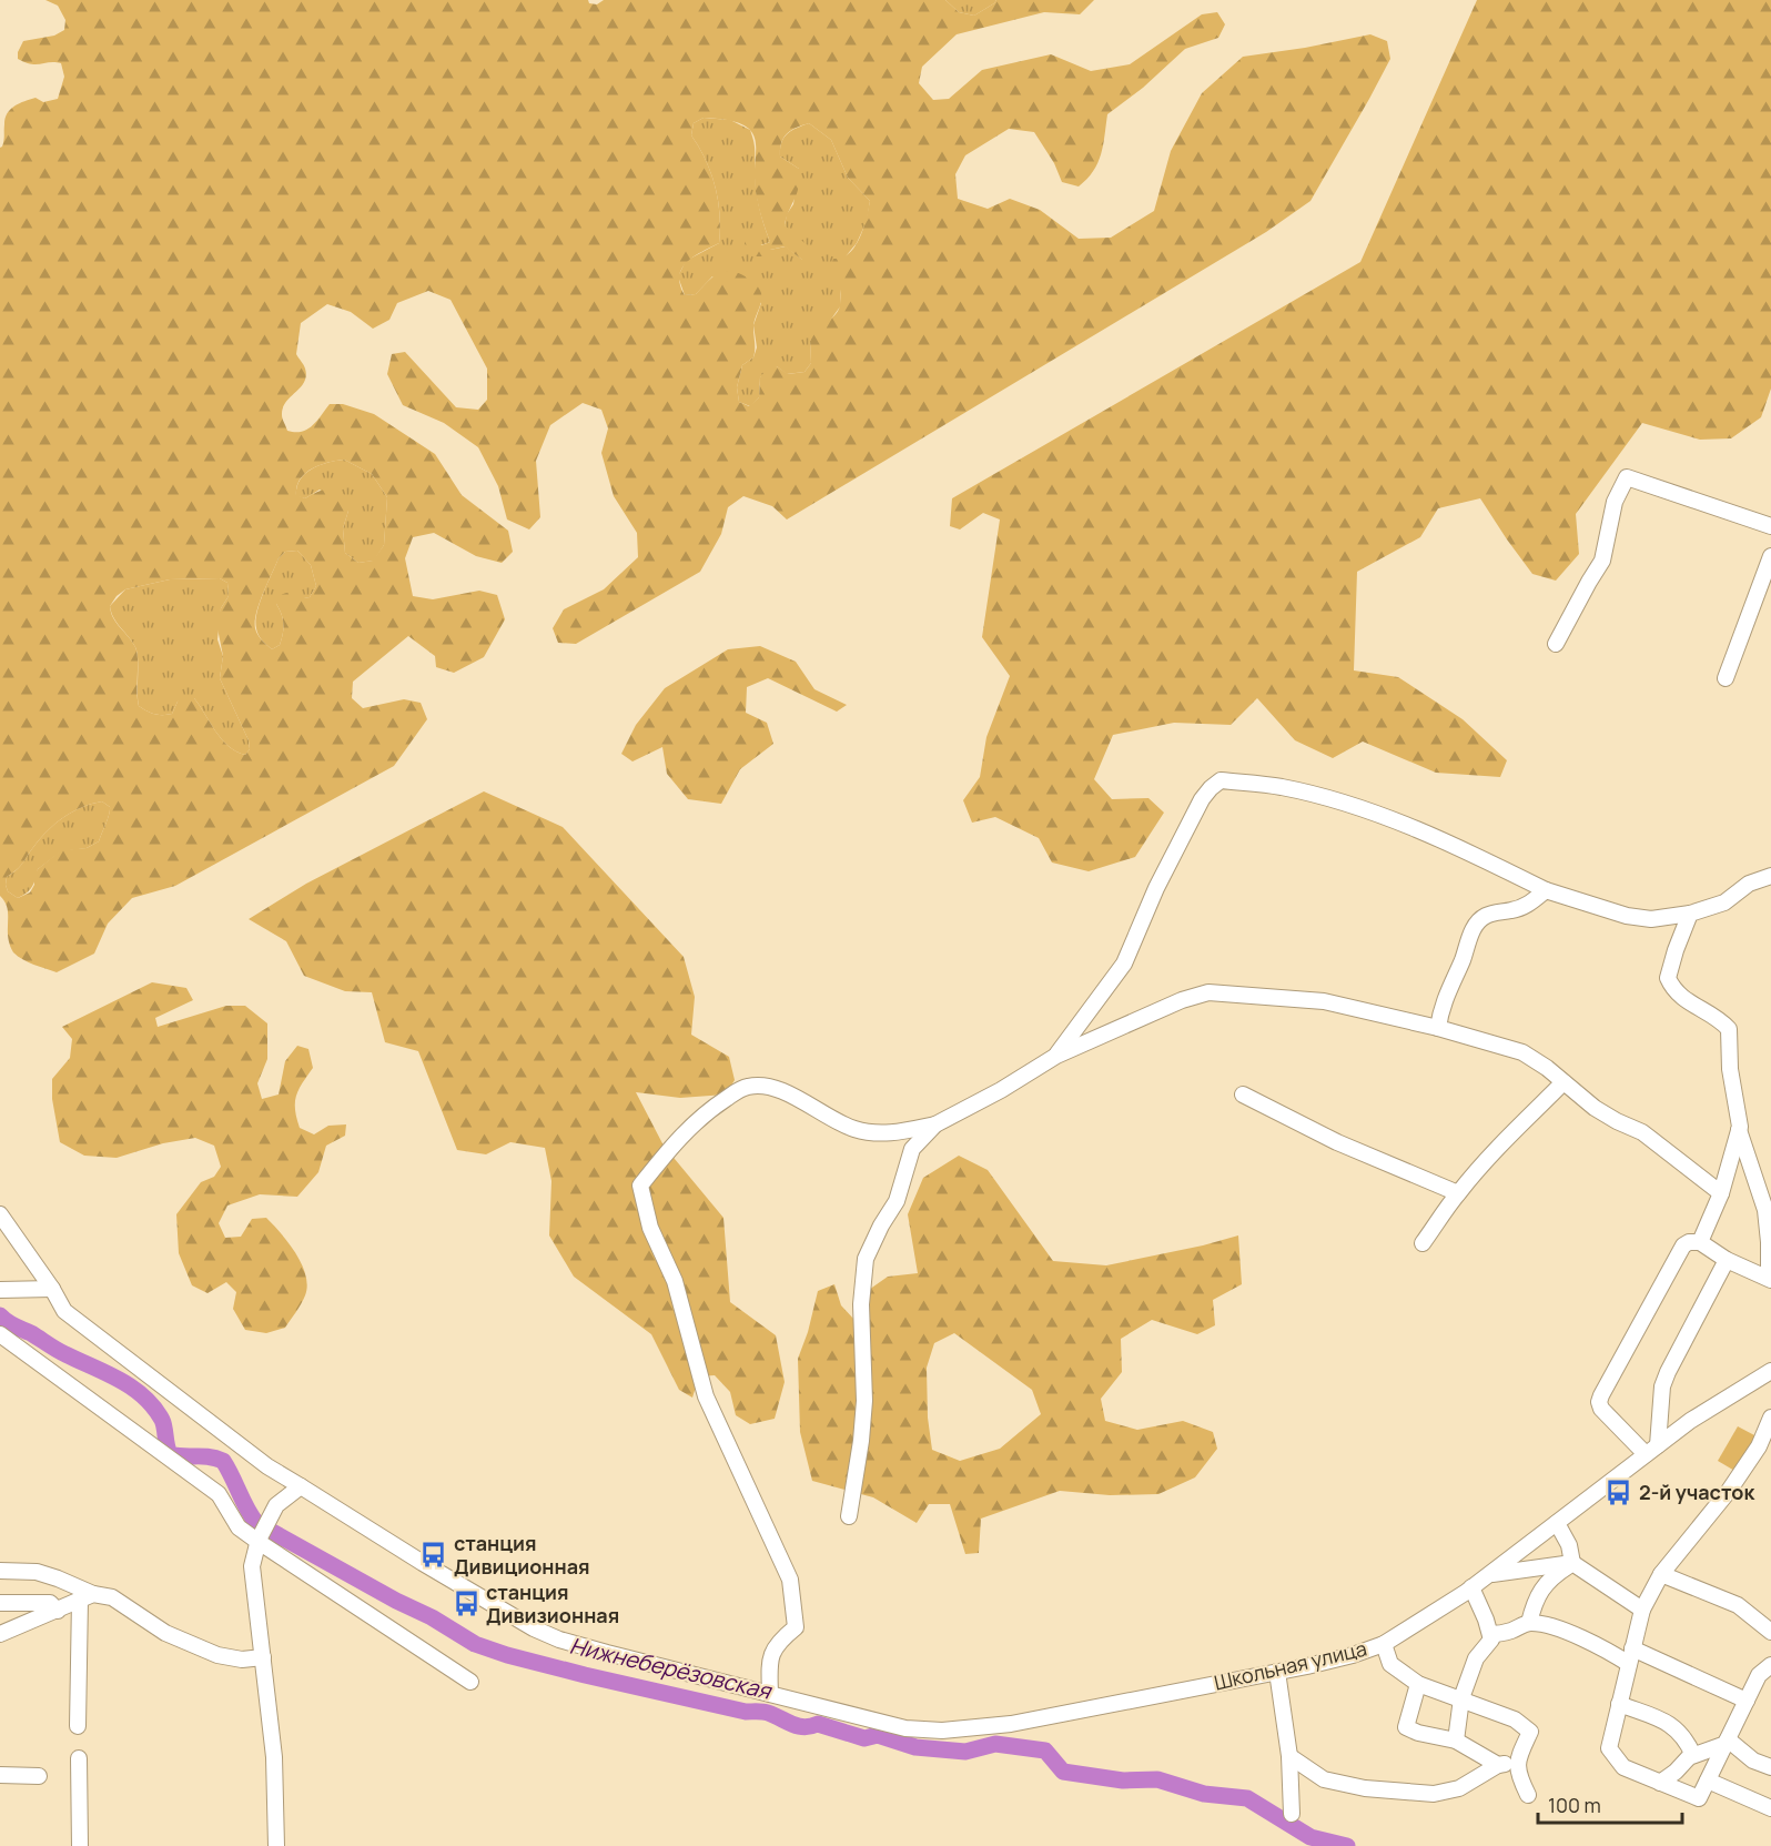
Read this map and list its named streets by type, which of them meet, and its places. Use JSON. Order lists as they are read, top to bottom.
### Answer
{
  "streets": {
    "street": ["Школьная улица"]
  },
  "water": ["Нижнеберёзовская"],
  "places": {
    "bus stop": ["2-й участок", "станция Дивиционная", "станция Дивизионная"]
  },
  "scale_bar": "100 m"
}
